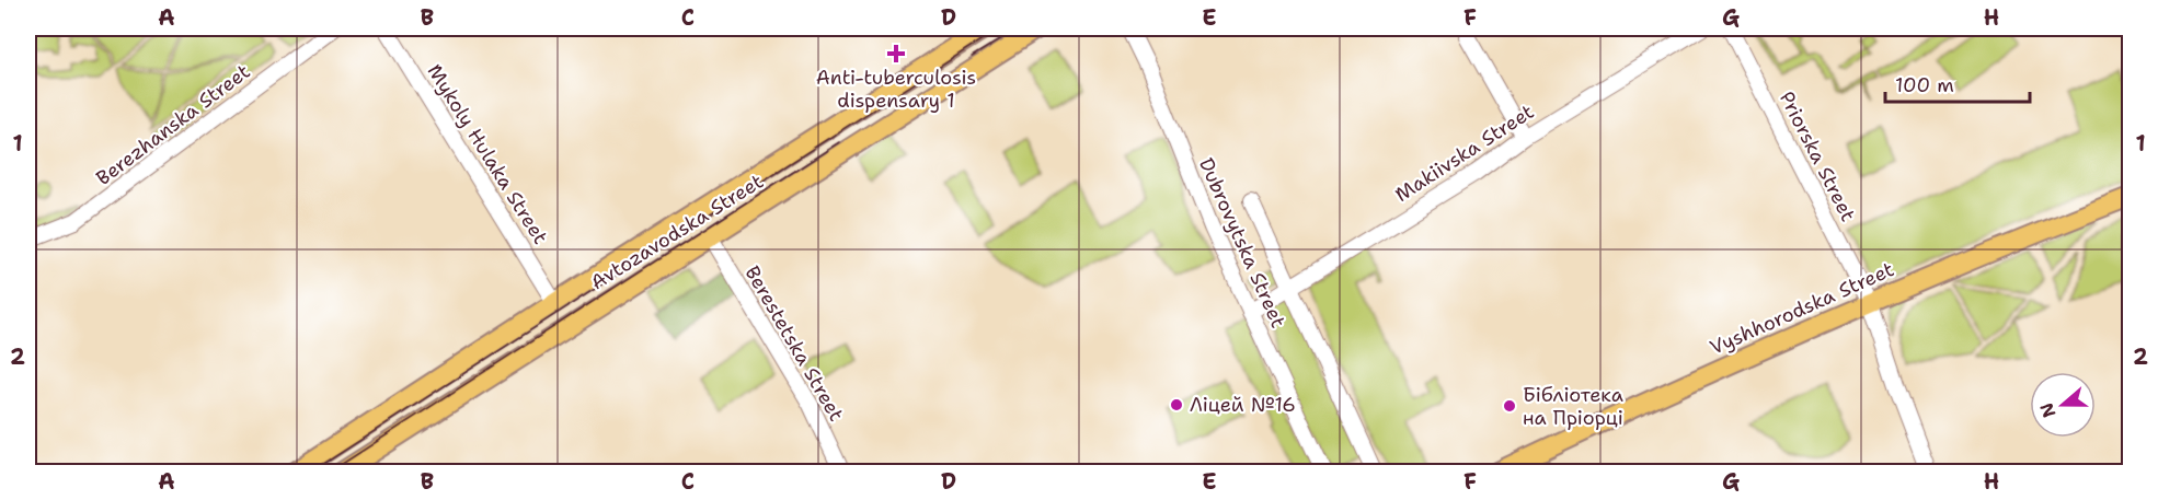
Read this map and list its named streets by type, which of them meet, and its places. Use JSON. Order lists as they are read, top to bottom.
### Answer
{
  "streets": {
    "main road": ["Avtozavodska Street", "Vyshhorodska Street"],
    "street": [
      "Berezhanska Street",
      "Makiivska Street",
      "Mykoly Hulaka Street",
      "Priorska Street",
      "Dubrovytska Street",
      "Berestetska Street"
    ]
  },
  "crossings": [
    ["Makiivska Street", "Dubrovytska Street"],
    ["Mykoly Hulaka Street", "Avtozavodska Street"],
    ["Priorska Street", "Vyshhorodska Street"],
    ["Avtozavodska Street", "Berestetska Street"]
  ],
  "places": {
    "health": ["Anti-tuberculosis dispensary 1"],
    "other": ["Ліцей №16", "Бібліотека на Пріорці"]
  },
  "scale_bar": "100 m",
  "north": "left",
  "grid": {
    "columns": [
      "A",
      "B",
      "C",
      "D",
      "E",
      "F",
      "G",
      "H"
    ],
    "rows": ["1", "2"]
  }
}
